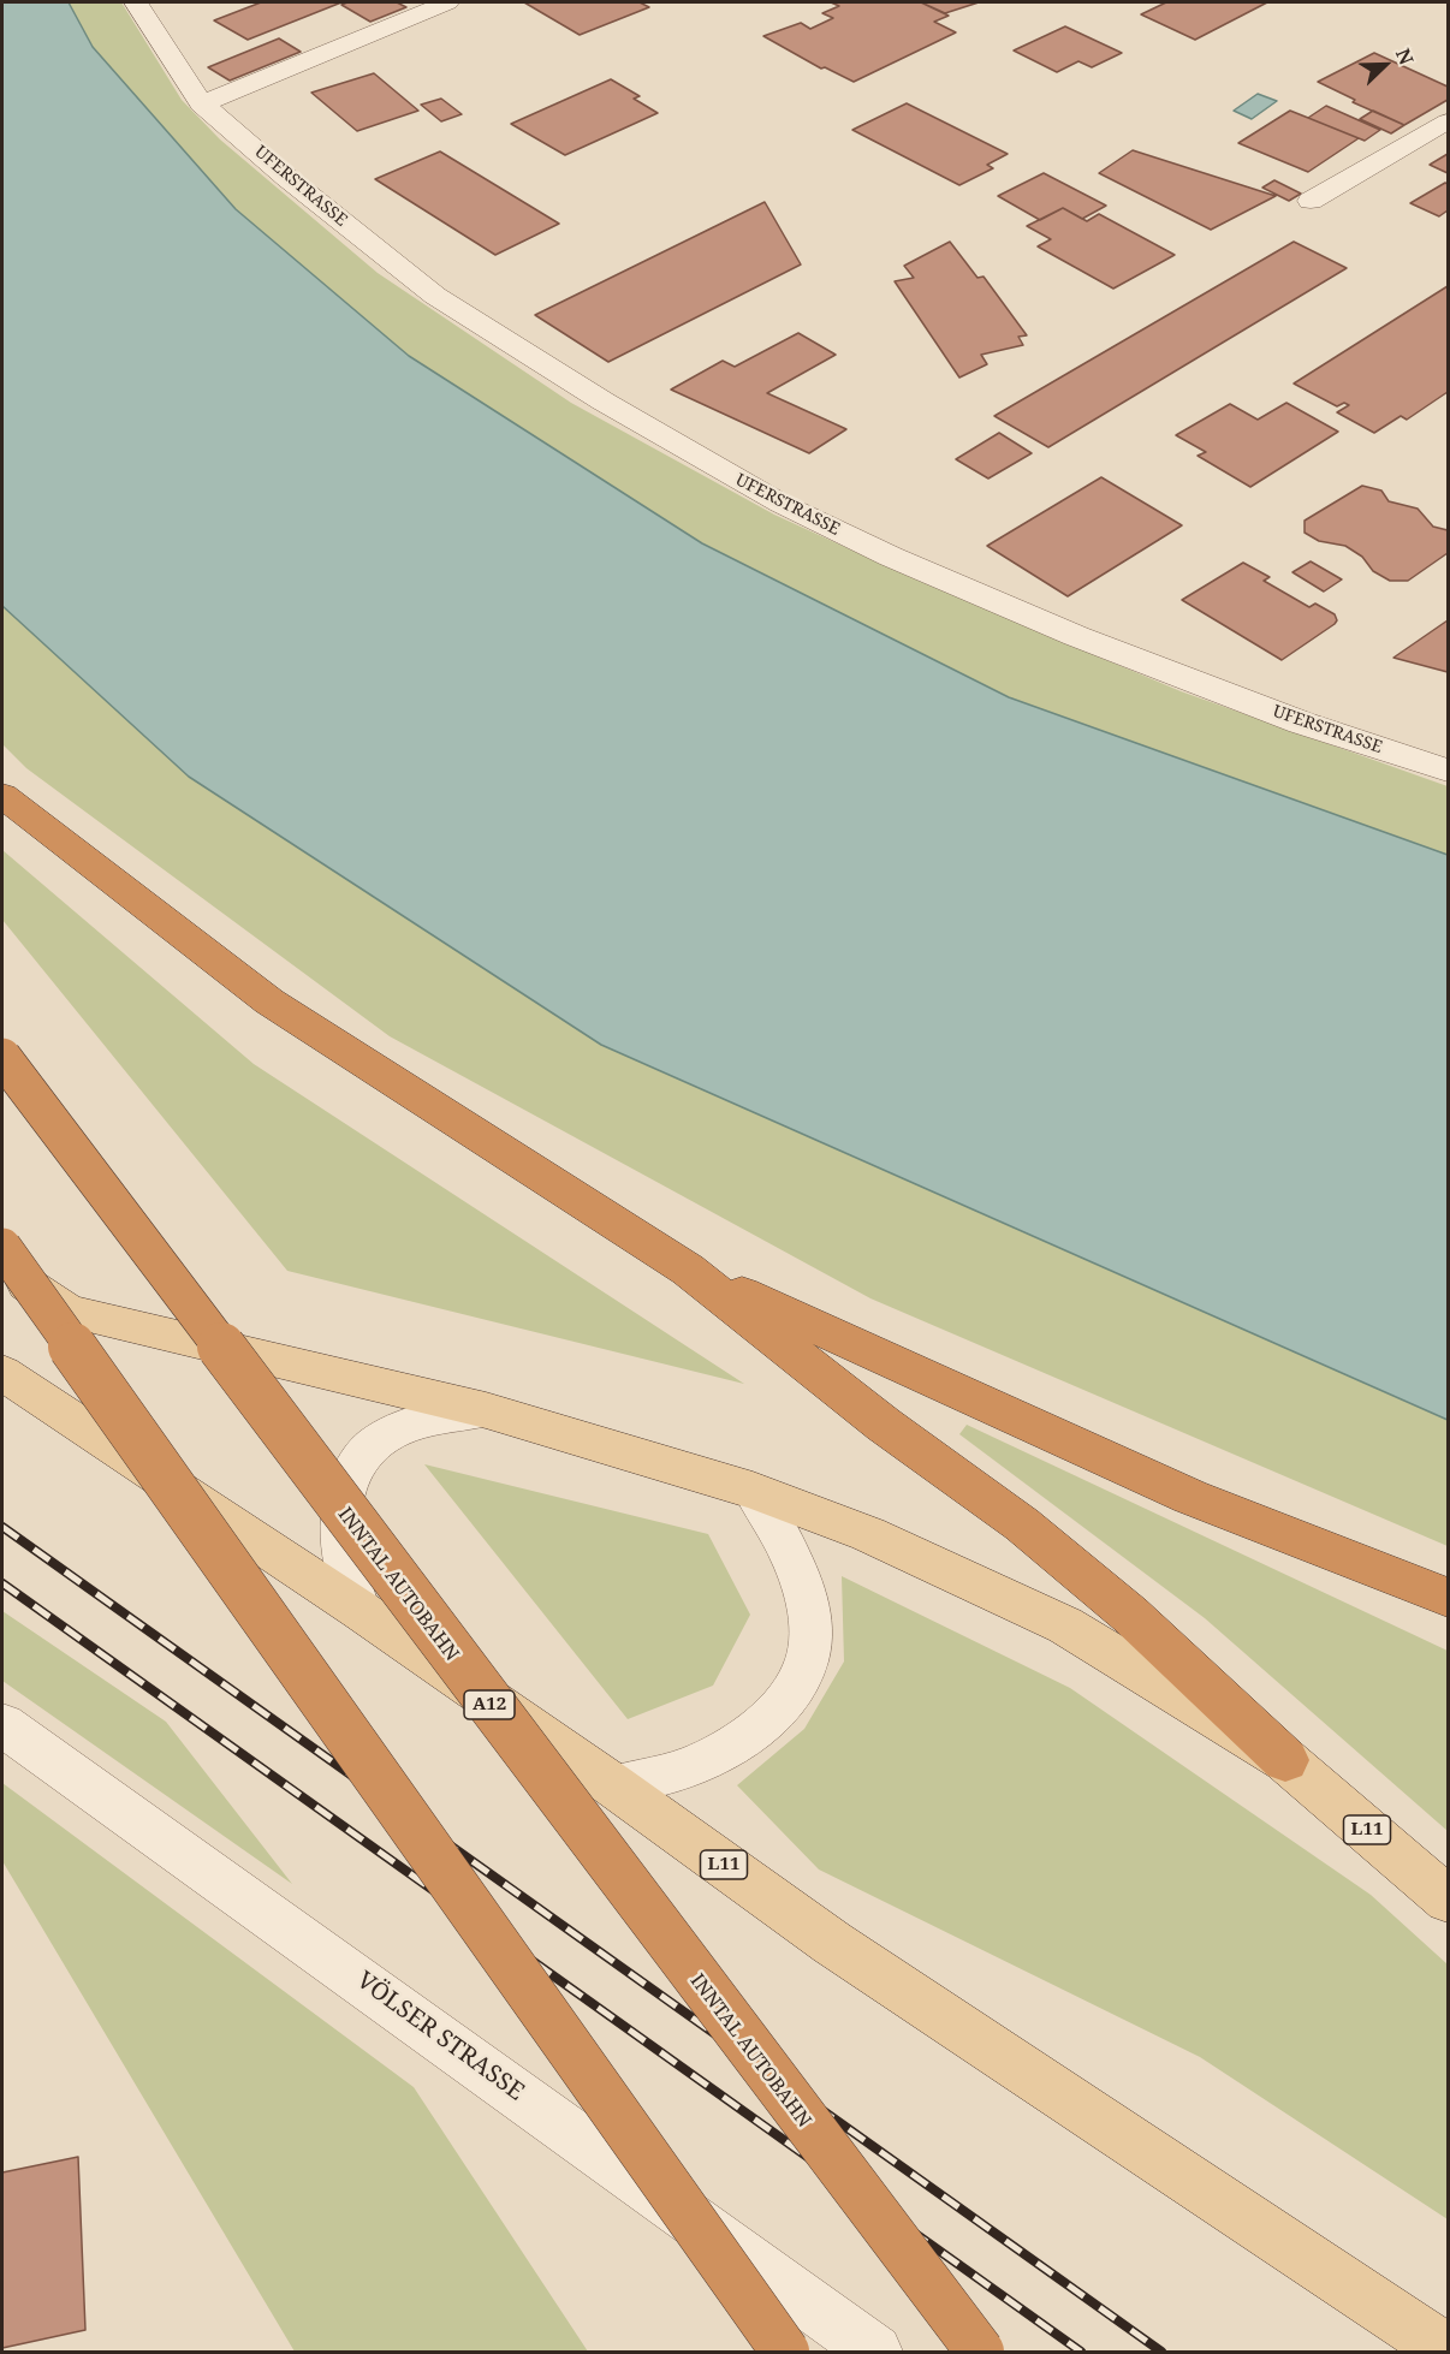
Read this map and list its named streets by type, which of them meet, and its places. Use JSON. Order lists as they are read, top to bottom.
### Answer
{
  "streets": {
    "highway": ["INNTAL AUTOBAHN", "A12"],
    "main road": ["L11"],
    "street": ["UFERSTRASSE", "VÖLSER STRASSE"]
  },
  "north": "top right"
}
